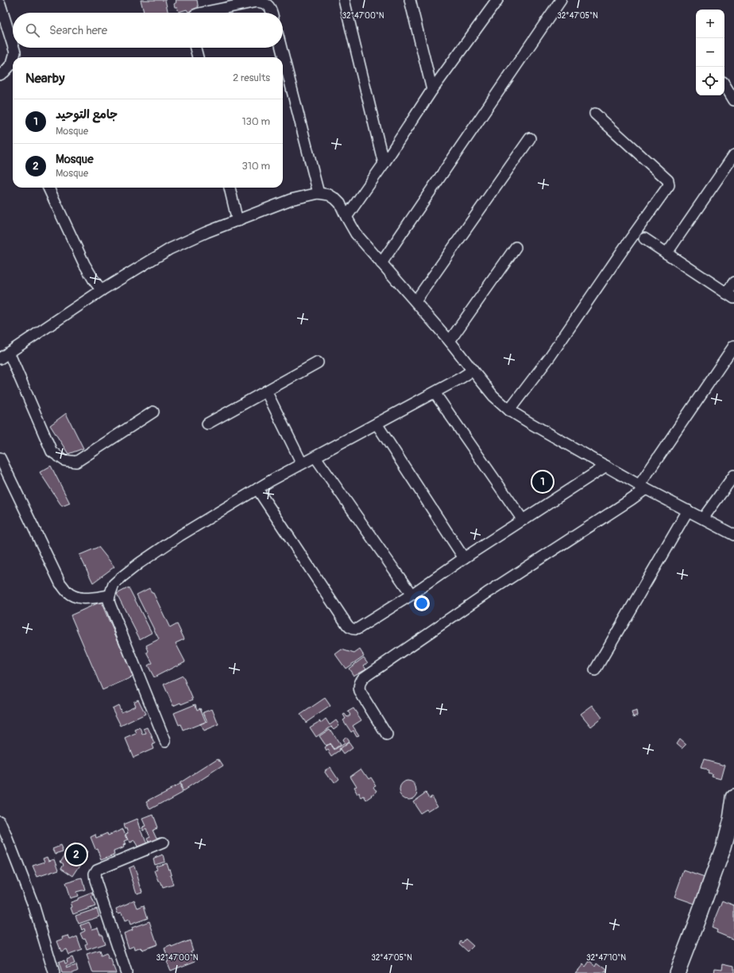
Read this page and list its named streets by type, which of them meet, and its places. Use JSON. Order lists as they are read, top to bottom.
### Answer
{
  "page": {
    "map_buttons": ["+", "−"],
    "search": "Search here",
    "heading": ["Nearby", "2 results"],
    "list": [
      {
        "mark": "1",
        "name": "جامع التوحيد",
        "note": "Mosque",
        "value": "130 m"
      },
      {
        "mark": "2",
        "name": "Mosque",
        "note": "Mosque",
        "value": "310 m"
      }
    ],
    "pins": ["1", "2"]
  },
  "coordinates": ["32°47'00\"N", "32°47'05\"N", "32°47'10\"N"]
}
